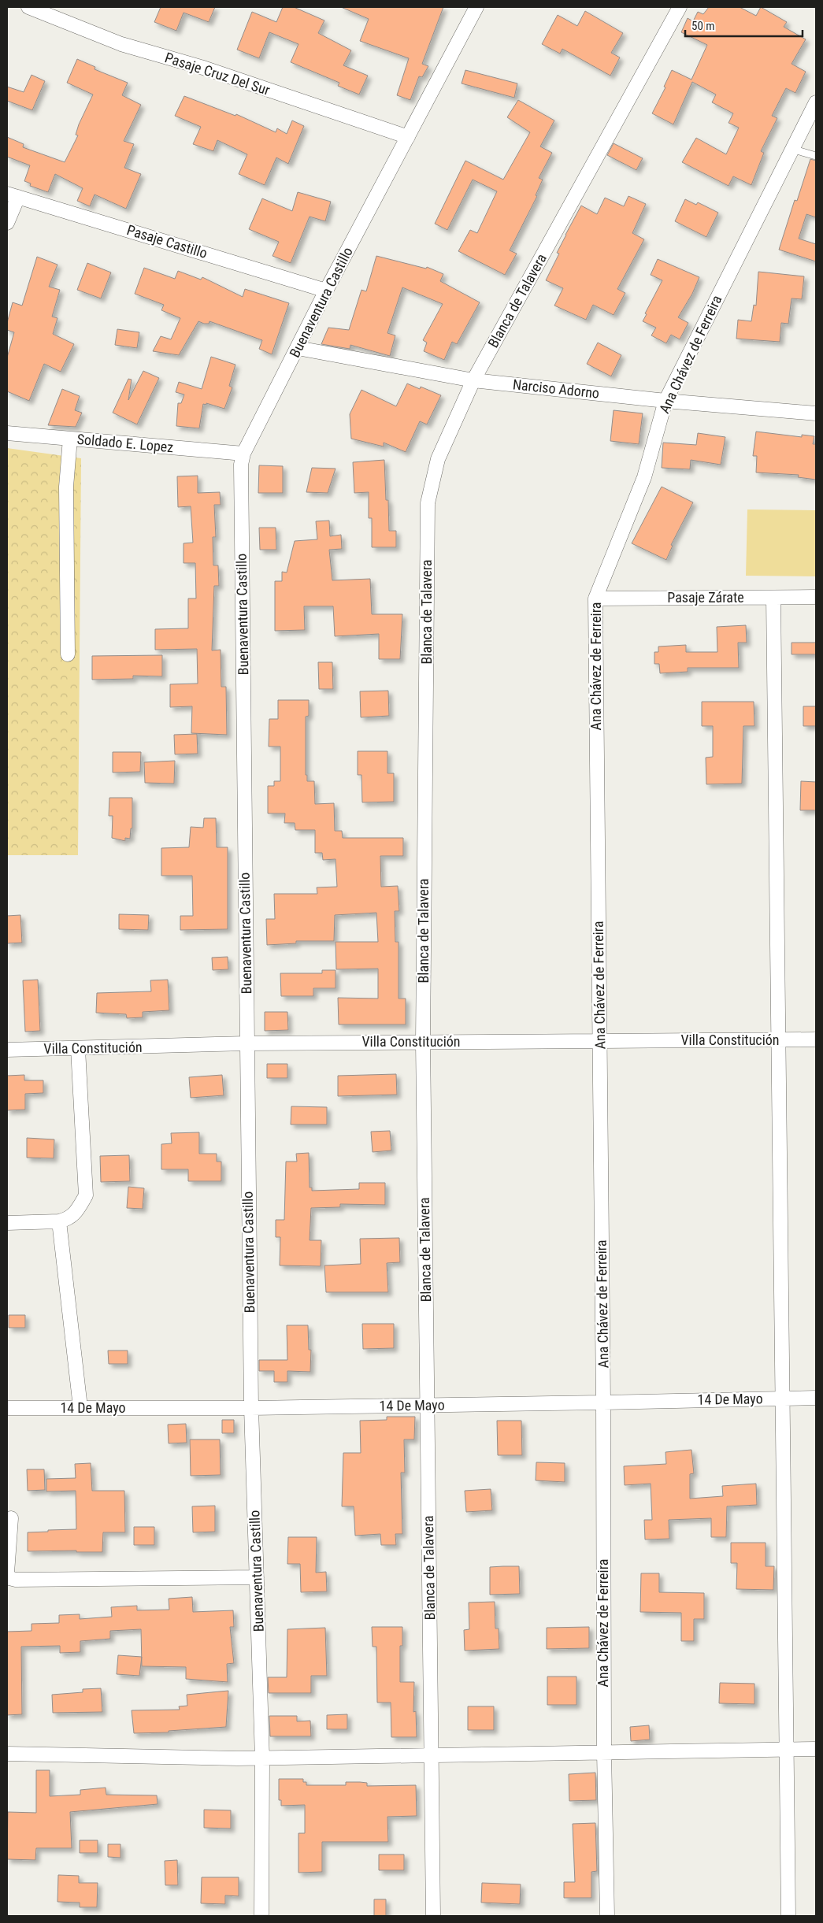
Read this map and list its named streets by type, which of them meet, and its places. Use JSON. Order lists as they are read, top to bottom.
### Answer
{
  "streets": {
    "street": [
      "Pasaje Cruz Del Sur",
      "Pasaje Castillo",
      "Blanca de Talavera",
      "Buenaventura Castillo",
      "Ana Chávez de Ferreira",
      "Narciso Adorno",
      "Soldado E. Lopez",
      "Pasaje Zárate",
      "Villa Constitución",
      "14 De Mayo"
    ]
  },
  "crossings": [
    ["Pasaje Cruz Del Sur", "Buenaventura Castillo"],
    ["Pasaje Castillo", "Buenaventura Castillo"],
    ["Blanca de Talavera", "Narciso Adorno"],
    ["Blanca de Talavera", "Villa Constitución"],
    ["Blanca de Talavera", "14 De Mayo"],
    ["Buenaventura Castillo", "Narciso Adorno"],
    ["Buenaventura Castillo", "Soldado E. Lopez"],
    ["Buenaventura Castillo", "Villa Constitución"],
    ["Buenaventura Castillo", "14 De Mayo"],
    ["Ana Chávez de Ferreira", "Narciso Adorno"],
    ["Ana Chávez de Ferreira", "Pasaje Zárate"],
    ["Ana Chávez de Ferreira", "Villa Constitución"],
    ["Ana Chávez de Ferreira", "14 De Mayo"]
  ],
  "scale_bar": "50 m"
}
